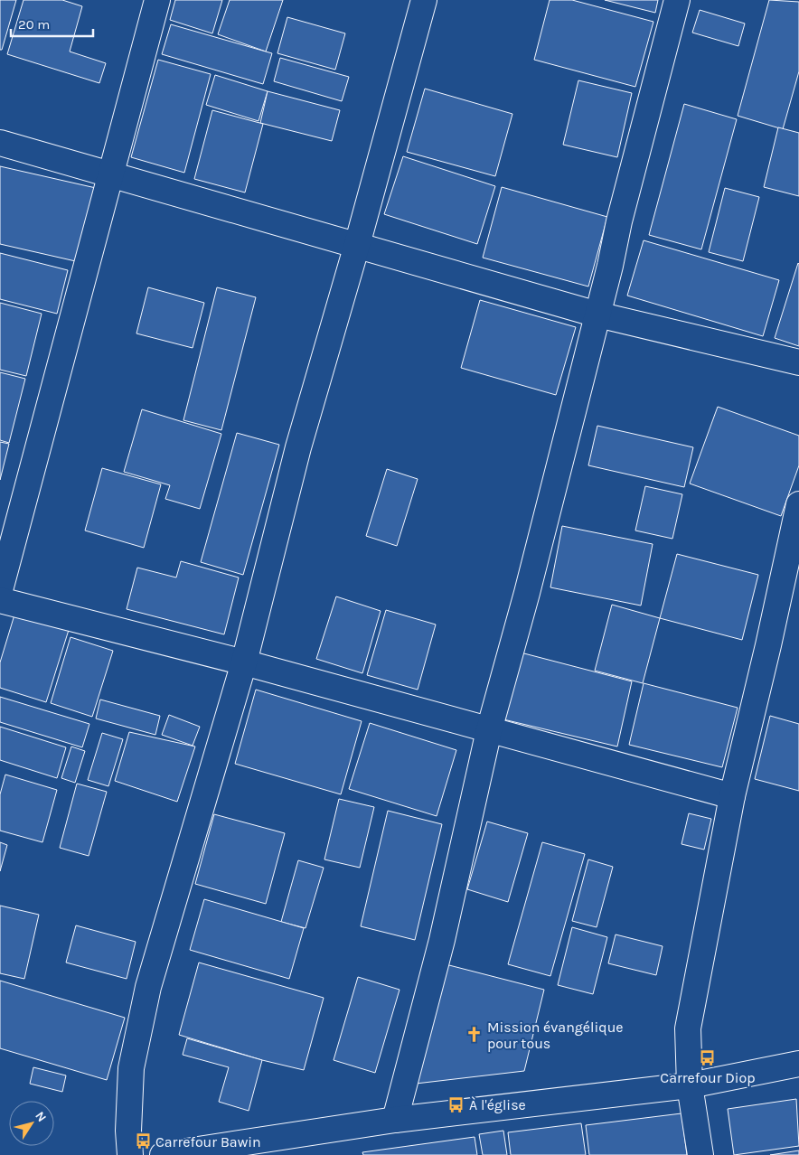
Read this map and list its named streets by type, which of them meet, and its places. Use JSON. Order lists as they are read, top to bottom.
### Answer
{
  "places": {
    "church": ["Mission évangélique pour tous"],
    "bus stop": ["Carrefour Diop", "À l'église", "Carrefour Bawin"]
  },
  "scale_bar": "20 m",
  "north": "top right"
}
